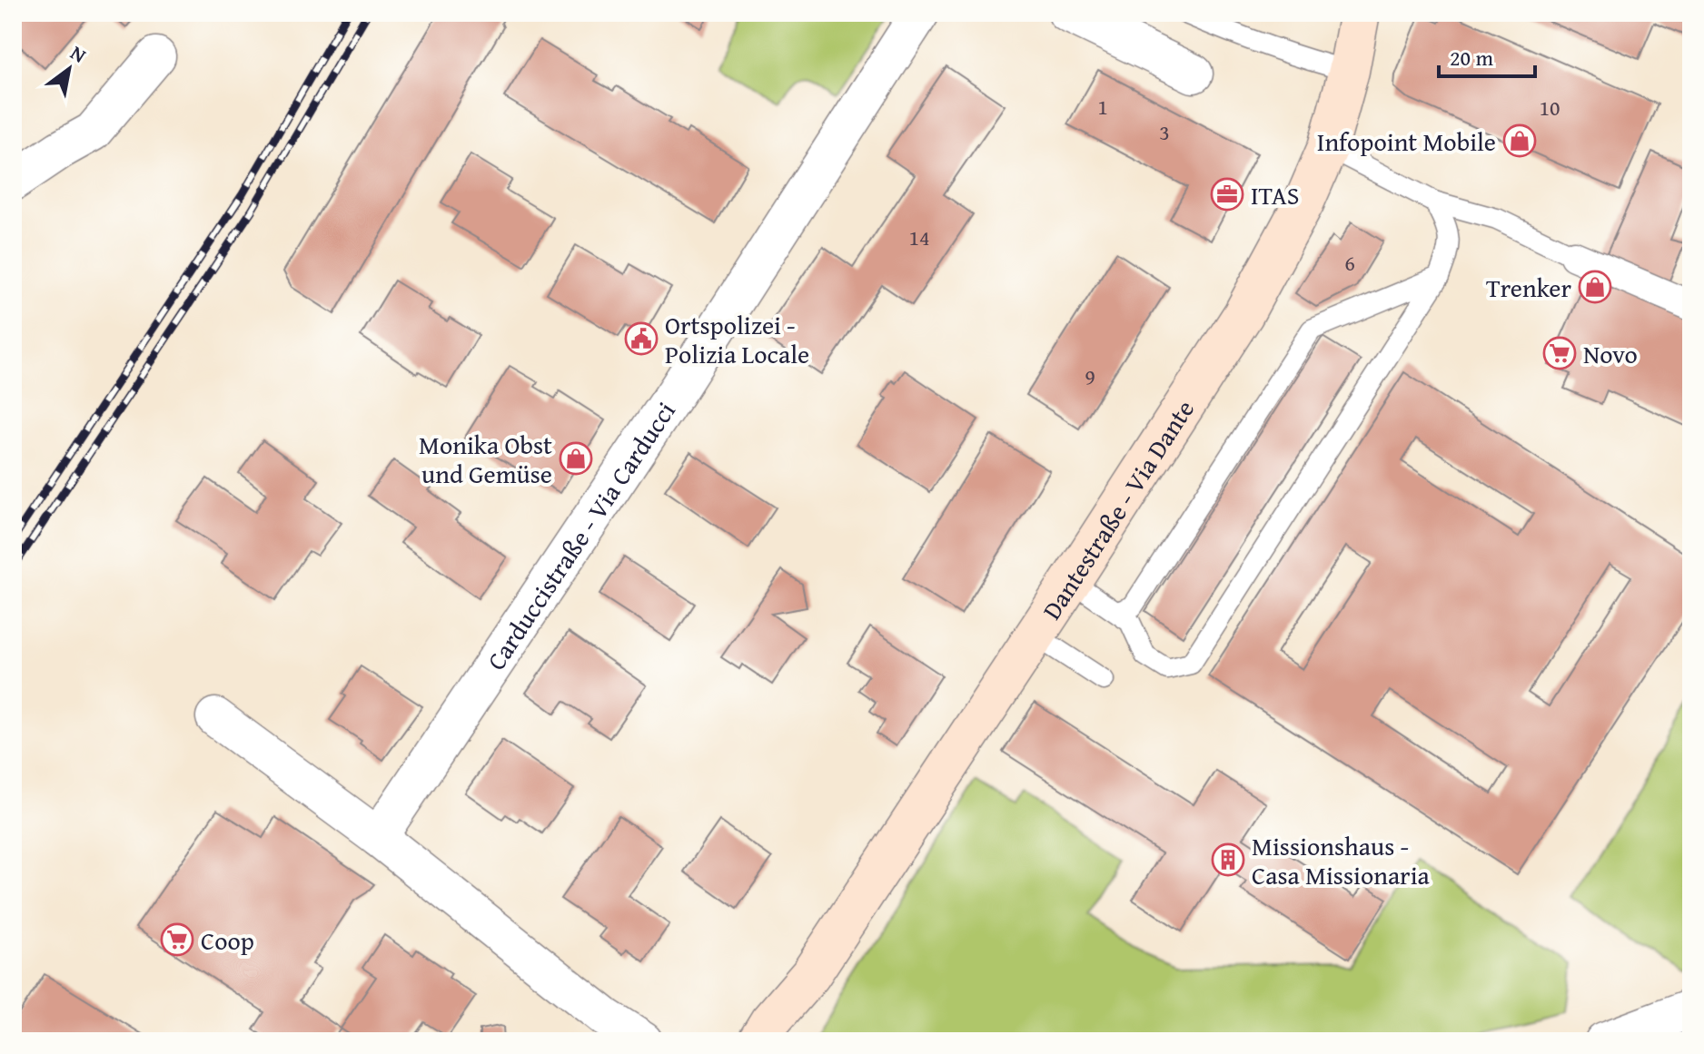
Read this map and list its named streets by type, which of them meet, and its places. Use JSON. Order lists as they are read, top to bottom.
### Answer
{
  "streets": {
    "main road": ["Dantestraße - Via Dante"],
    "street": ["Carduccistraße - Via Carducci"]
  },
  "places": {
    "shop": ["Infopoint Mobile", "Trenker", "Monika Obst und Gemüse"],
    "office": ["ITAS"],
    "public building": ["Ortspolizei - Polizia Locale"],
    "supermarket": ["Novo", "Coop"],
    "building": ["Missionshaus - Casa Missionaria"]
  },
  "house_numbers": [
    "1",
    "10",
    "3",
    "14",
    "6",
    "9"
  ],
  "scale_bar": "20 m",
  "north": "top right"
}
